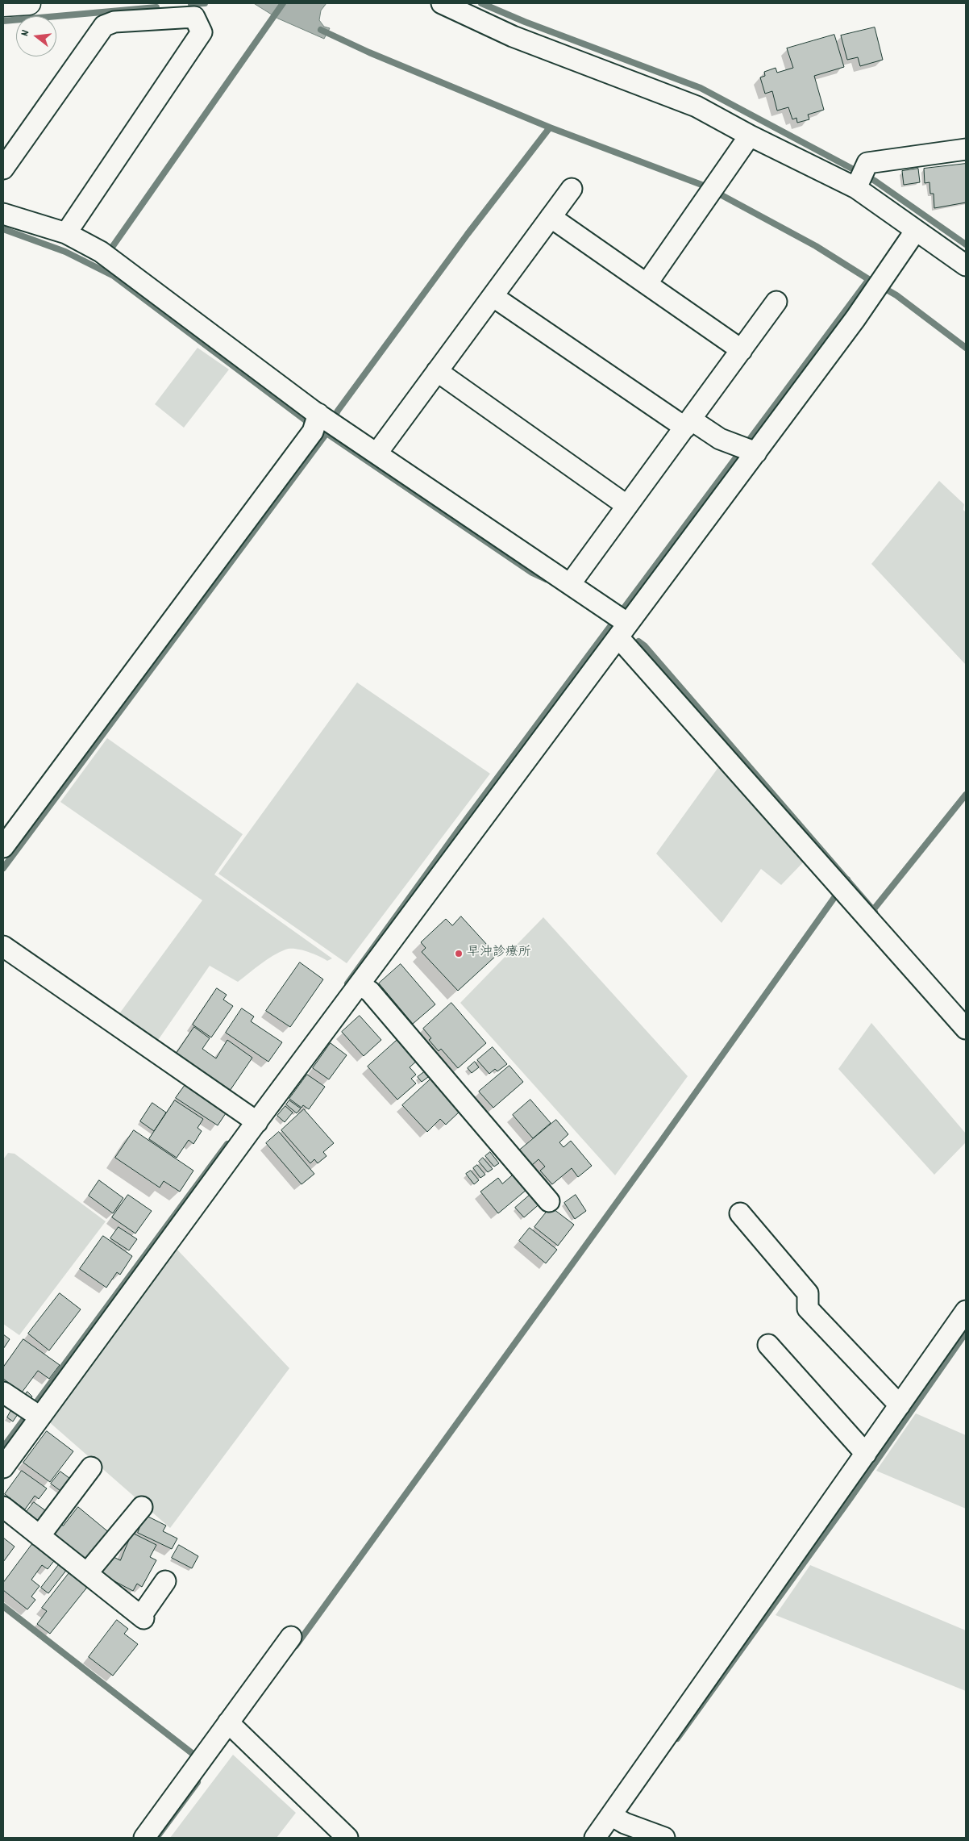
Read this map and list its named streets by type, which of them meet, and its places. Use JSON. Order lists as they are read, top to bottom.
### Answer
{
  "places": ["早沖診療所"],
  "north": "left"
}
